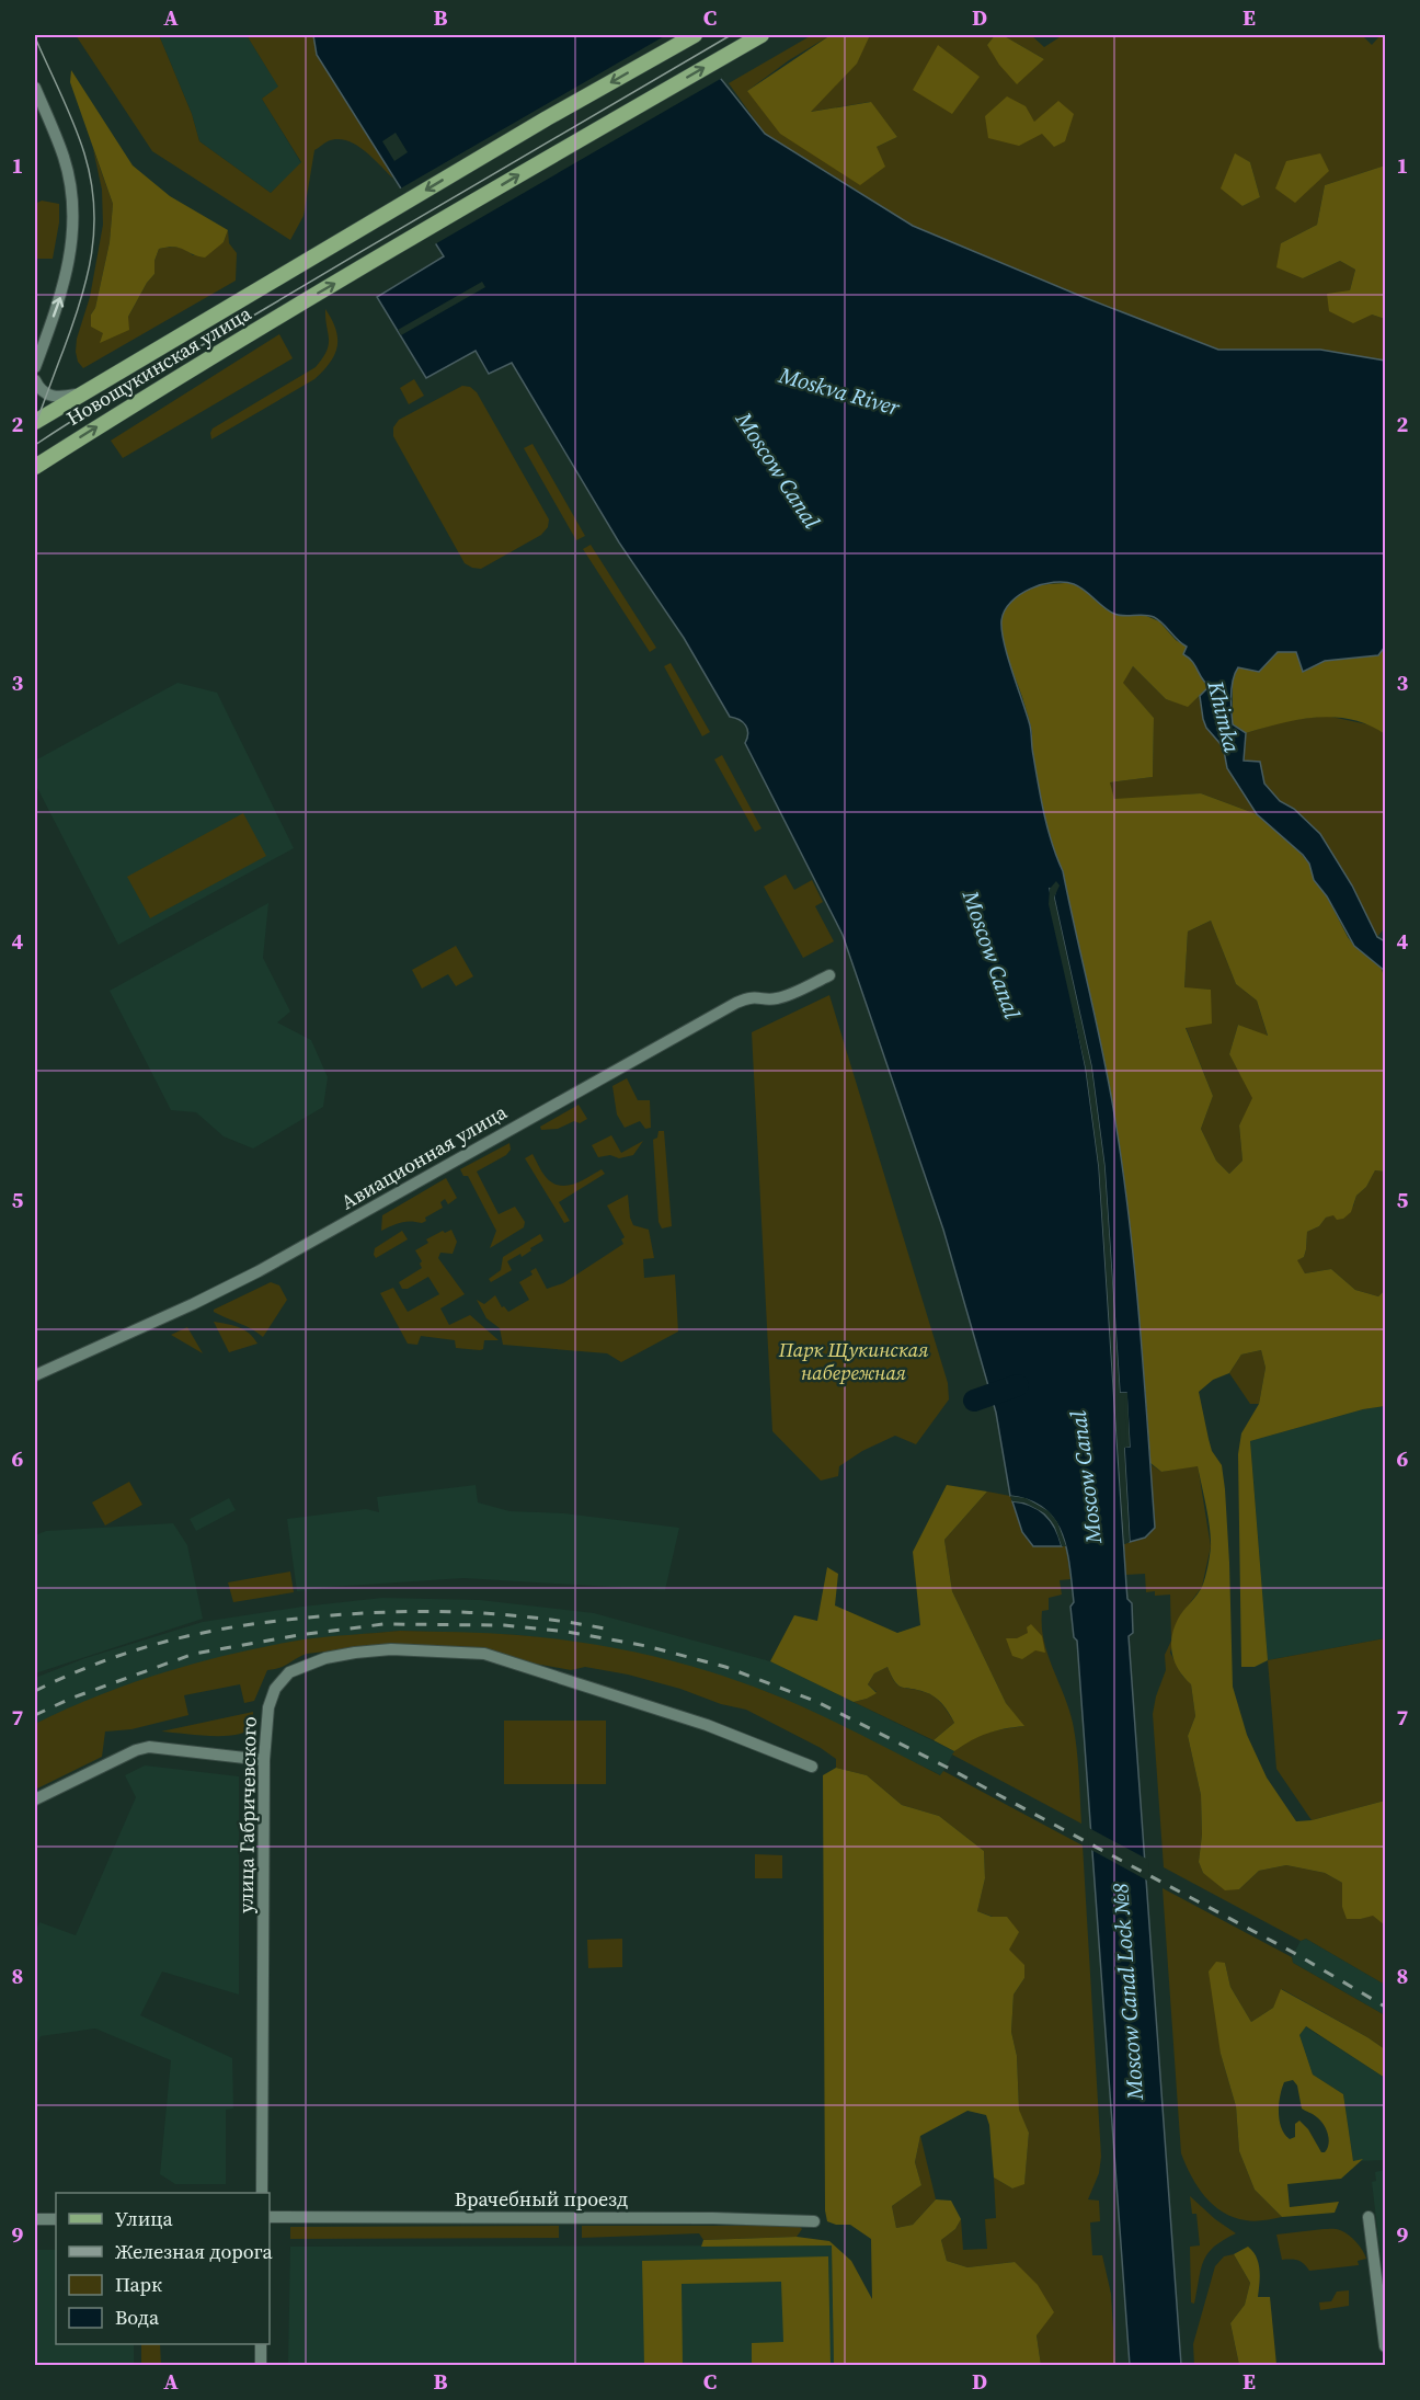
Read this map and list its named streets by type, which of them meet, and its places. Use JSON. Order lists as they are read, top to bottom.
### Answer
{
  "streets": {
    "main road": ["Новощукинская улица"],
    "street": ["Авиационная улица", "улица Габричевского", "Врачебный проезд"]
  },
  "water": [
    "Moskva River",
    "Moscow Canal",
    "Khimka",
    "Moscow Canal Lock №8"
  ],
  "parks": ["Парк Щукинская набережная"],
  "legend": [
    "Улица",
    "Железная дорога",
    "Парк",
    "Вода"
  ],
  "grid": {
    "columns": [
      "A",
      "B",
      "C",
      "D",
      "E"
    ],
    "rows": [
      "1",
      "2",
      "3",
      "4",
      "5",
      "6",
      "7",
      "8",
      "9"
    ]
  }
}
